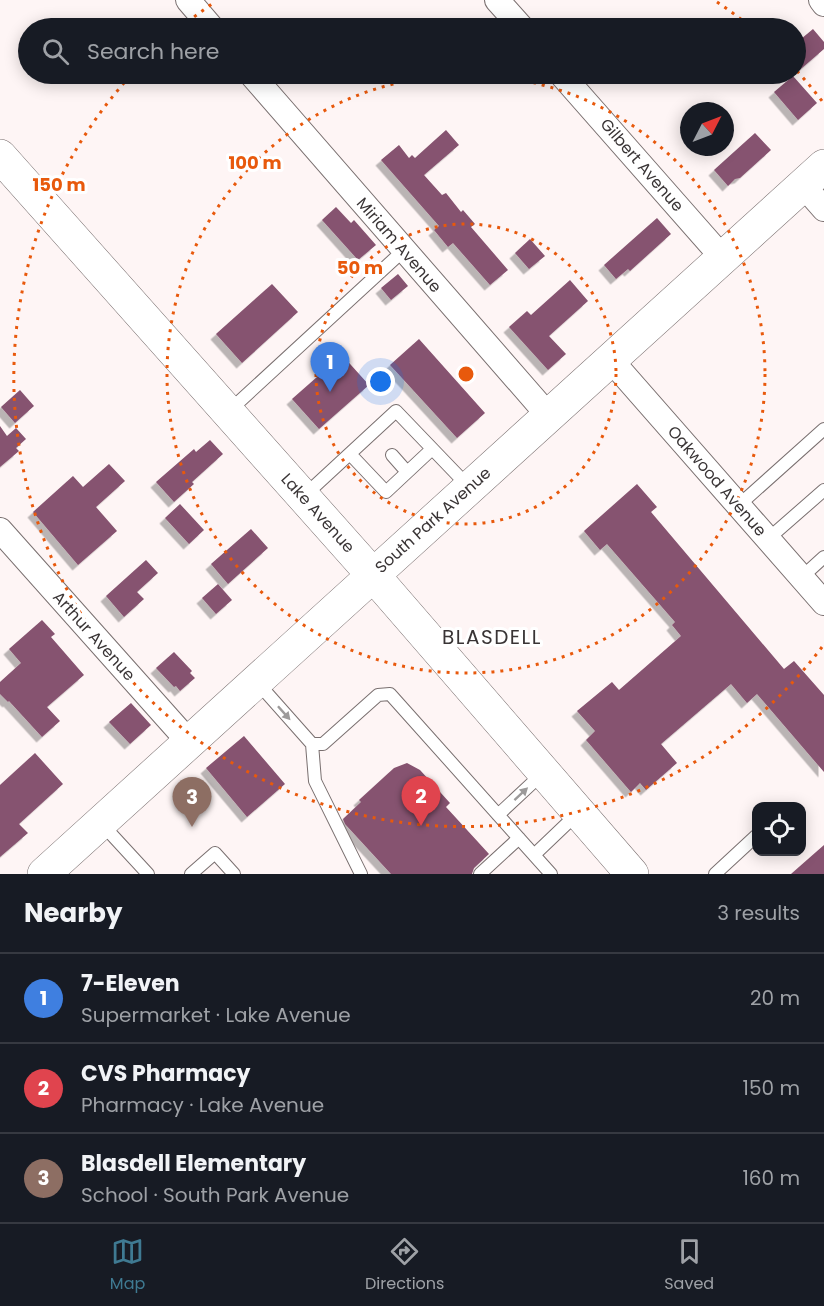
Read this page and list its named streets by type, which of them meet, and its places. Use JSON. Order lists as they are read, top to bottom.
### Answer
{
  "streets": {
    "main road": ["Lake Avenue", "South Park Avenue"],
    "street": [
      "Gilbert Avenue",
      "Miriam Avenue",
      "Oakwood Avenue",
      "Arthur Avenue"
    ]
  },
  "crossings": [
    ["Gilbert Avenue", "South Park Avenue"],
    ["Miriam Avenue", "South Park Avenue"],
    ["Oakwood Avenue", "South Park Avenue"],
    ["Lake Avenue", "South Park Avenue"],
    ["South Park Avenue", "Arthur Avenue"]
  ],
  "districts": ["BLASDELL"],
  "north": "top right",
  "page": {
    "search": "Search here",
    "pins": ["1", "2", "3"],
    "heading": ["Nearby", "3 results"],
    "list": [
      {
        "mark": "1",
        "name": "7-Eleven",
        "note": "Supermarket · Lake Avenue",
        "value": "20 m"
      },
      {
        "mark": "2",
        "name": "CVS Pharmacy",
        "note": "Pharmacy · Lake Avenue",
        "value": "150 m"
      },
      {
        "mark": "3",
        "name": "Blasdell Elementary",
        "note": "School · South Park Avenue",
        "value": "160 m"
      }
    ],
    "nav": ["Map", "Directions", "Saved"]
  },
  "rings": ["100 m", "150 m", "50 m"]
}
